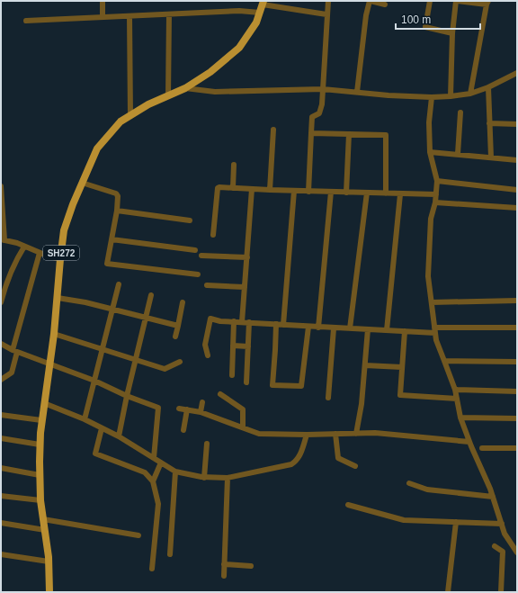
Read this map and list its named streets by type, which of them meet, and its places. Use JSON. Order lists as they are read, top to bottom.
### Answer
{
  "streets": {
    "main road": ["SH272"]
  },
  "scale_bar": "100 m"
}
